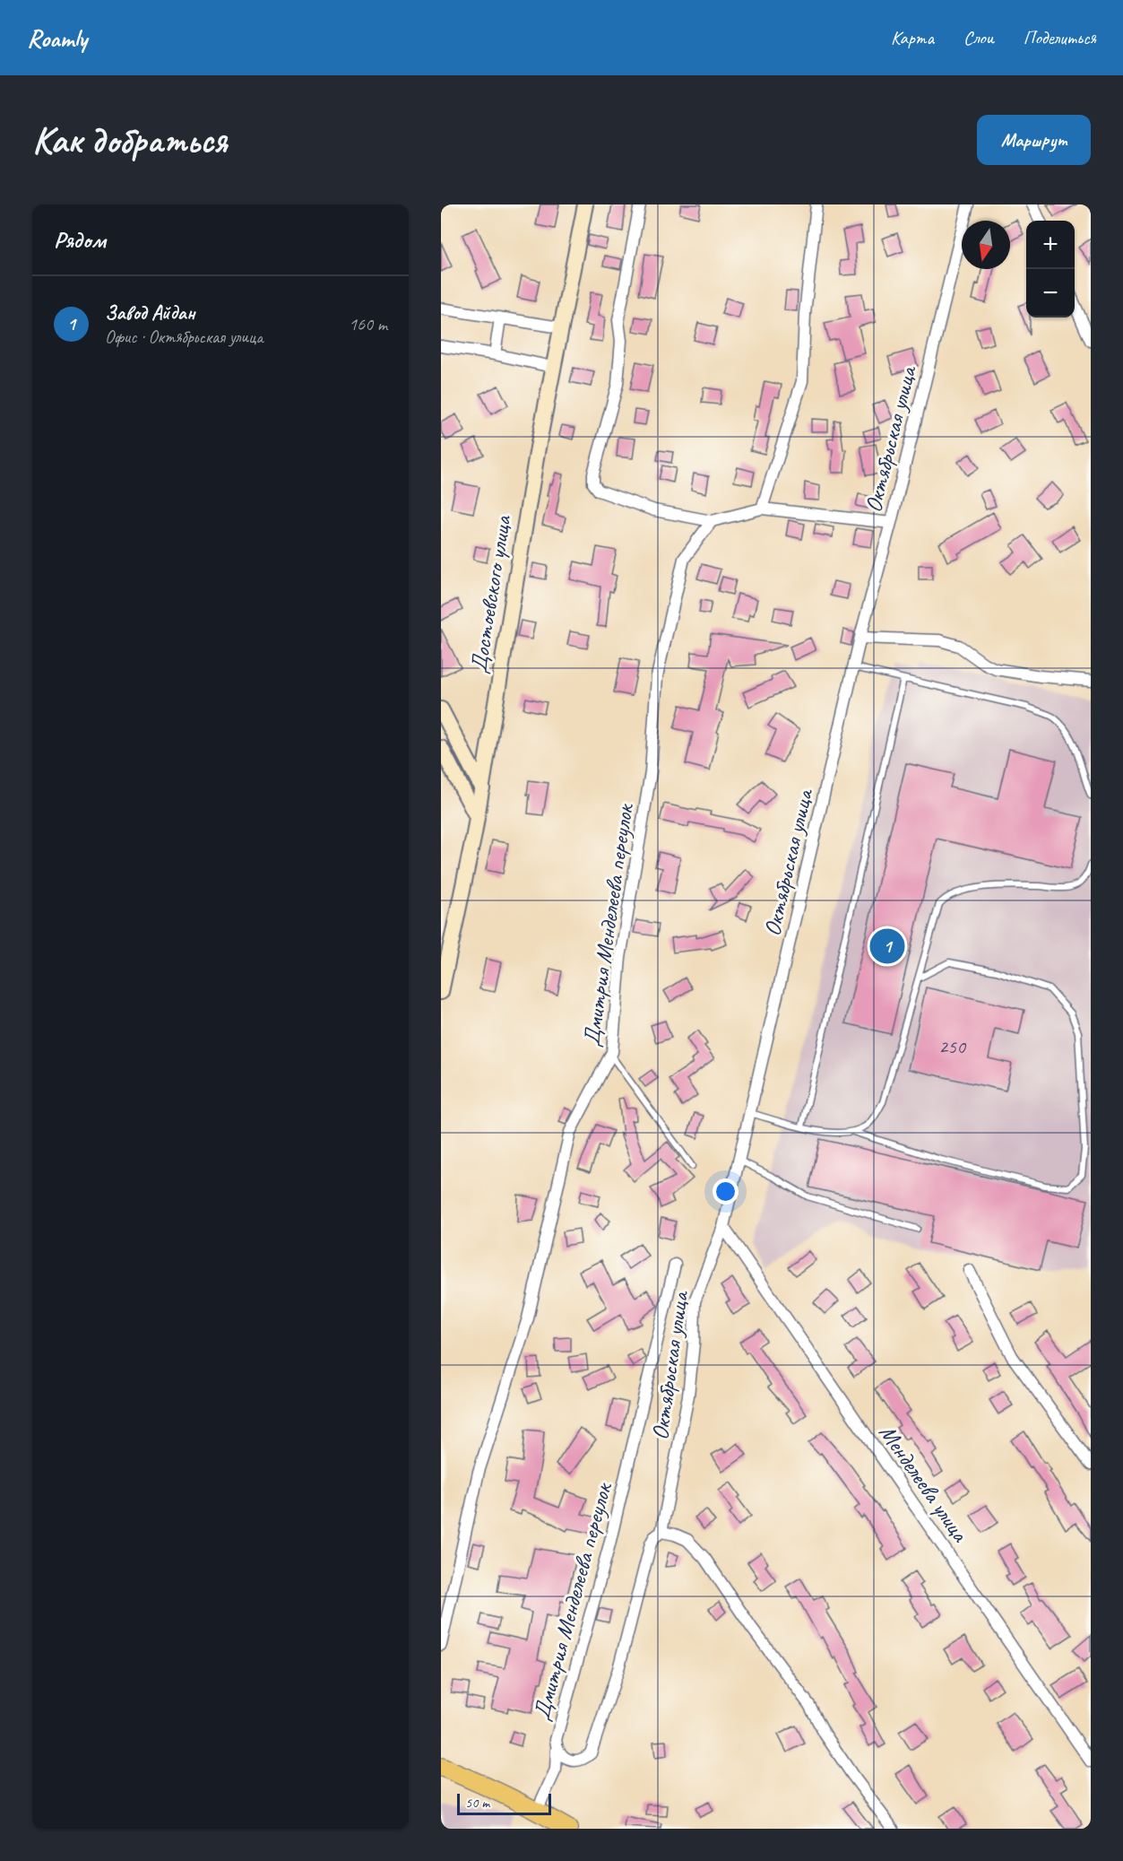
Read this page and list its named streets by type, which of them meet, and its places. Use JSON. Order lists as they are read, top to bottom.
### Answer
{
  "streets": {
    "street": [
      "Октябрьская улица",
      "Достоевского улица",
      "Дмитрия Менделеева переулок",
      "Менделеева улица"
    ]
  },
  "crossings": [
    ["Октябрьская улица", "Дмитрия Менделеева переулок"],
    ["Октябрьская улица", "Менделеева улица"]
  ],
  "house_numbers": ["250"],
  "scale_bar": "50 m",
  "north": "bottom",
  "page": {
    "header": "Roamly",
    "nav": ["Карта", "Слои", "Поделиться"],
    "buttons": "Маршрут",
    "title": "Как добраться",
    "heading": "Рядом",
    "map_buttons": ["+", "−"],
    "list": [
      {
        "mark": "1",
        "name": "Завод Айдан",
        "note": "Офис · Октябрьская улица",
        "value": "160 m"
      }
    ],
    "pins": "1",
    "scale": "50 m"
  }
}
